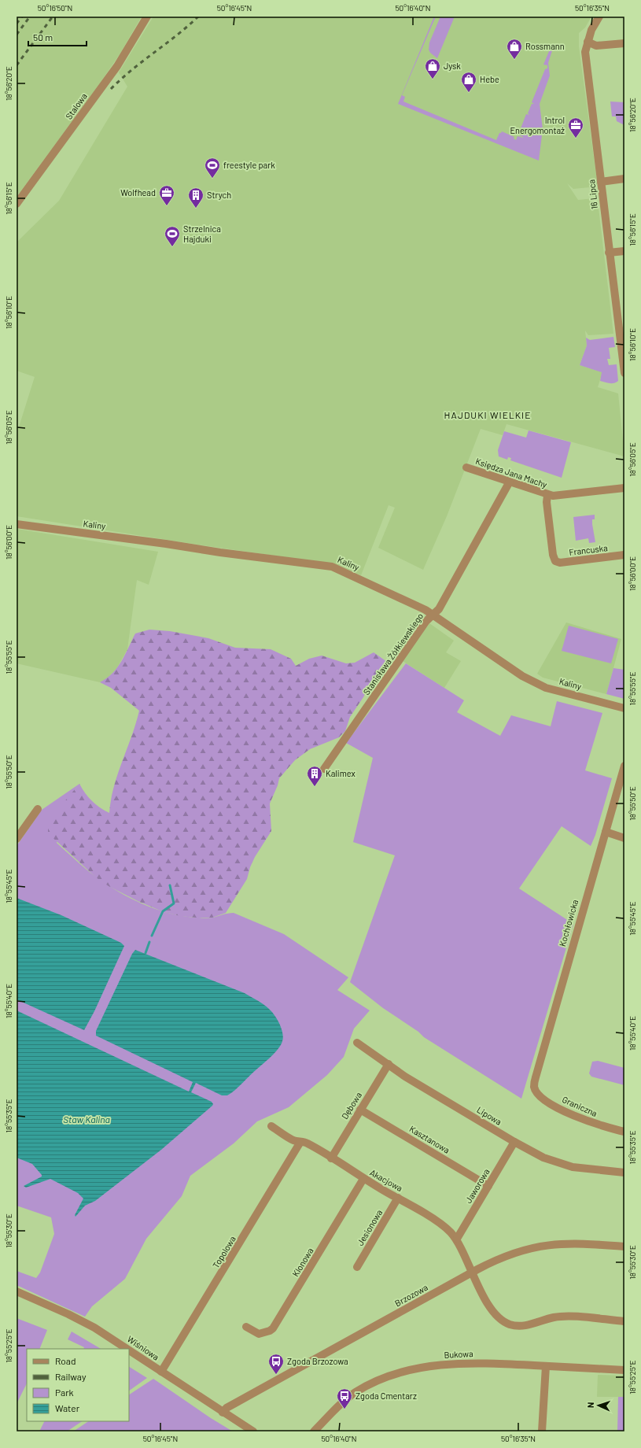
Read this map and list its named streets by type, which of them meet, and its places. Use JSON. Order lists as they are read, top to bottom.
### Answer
{
  "streets": {
    "street": [
      "Stalowa",
      "16 Lipca",
      "Księdza Jana Machy",
      "Kaliny",
      "Francuska",
      "Stanisława Żółkiewskiego",
      "Kochłowicka",
      "Dębowa",
      "Graniczna",
      "Lipowa",
      "Kasztanowa",
      "Akacjowa",
      "Jaworowa",
      "Jesionowa",
      "Topolowa",
      "Klonowa",
      "Brzozowa",
      "Wiśniowa",
      "Bukowa"
    ]
  },
  "crossings": [
    ["Księdza Jana Machy", "Francuska"],
    ["Księdza Jana Machy", "Stanisława Żółkiewskiego"],
    ["Kaliny", "Stanisława Żółkiewskiego"],
    ["Kochłowicka", "Graniczna"],
    ["Dębowa", "Lipowa"],
    ["Dębowa", "Kasztanowa"],
    ["Dębowa", "Akacjowa"],
    ["Lipowa", "Jaworowa"],
    ["Kasztanowa", "Jaworowa"],
    ["Akacjowa", "Jaworowa"],
    ["Akacjowa", "Jesionowa"],
    ["Akacjowa", "Topolowa"],
    ["Akacjowa", "Klonowa"],
    ["Akacjowa", "Brzozowa"],
    ["Topolowa", "Wiśniowa"],
    ["Brzozowa", "Wiśniowa"]
  ],
  "districts": ["HAJDUKI WIELKIE"],
  "water": ["Staw Kalina"],
  "places": {
    "shop": ["Rossmann", "Jysk", "Hebe"],
    "office": ["Introl Energomontaż", "Wolfhead"],
    "sports": ["freestyle park", "Strzelnica Hajduki"],
    "building": ["Strych", "Kalimex"],
    "bus stop": ["Zgoda Brzozowa", "Zgoda Cmentarz"]
  },
  "legend": [
    "Road",
    "Railway",
    "Park",
    "Water"
  ],
  "scale_bar": "50 m",
  "north": "left",
  "coordinates": [
    "50°16'50\"N",
    "50°16'45\"N",
    "50°16'40\"N",
    "50°16'35\"N",
    "18°56'20\"E",
    "18°56'15\"E",
    "18°56'10\"E",
    "18°56'05\"E",
    "18°56'00\"E",
    "18°55'55\"E",
    "18°55'50\"E",
    "18°55'45\"E",
    "18°55'40\"E",
    "18°55'35\"E",
    "18°55'30\"E",
    "18°55'25\"E"
  ]
}
